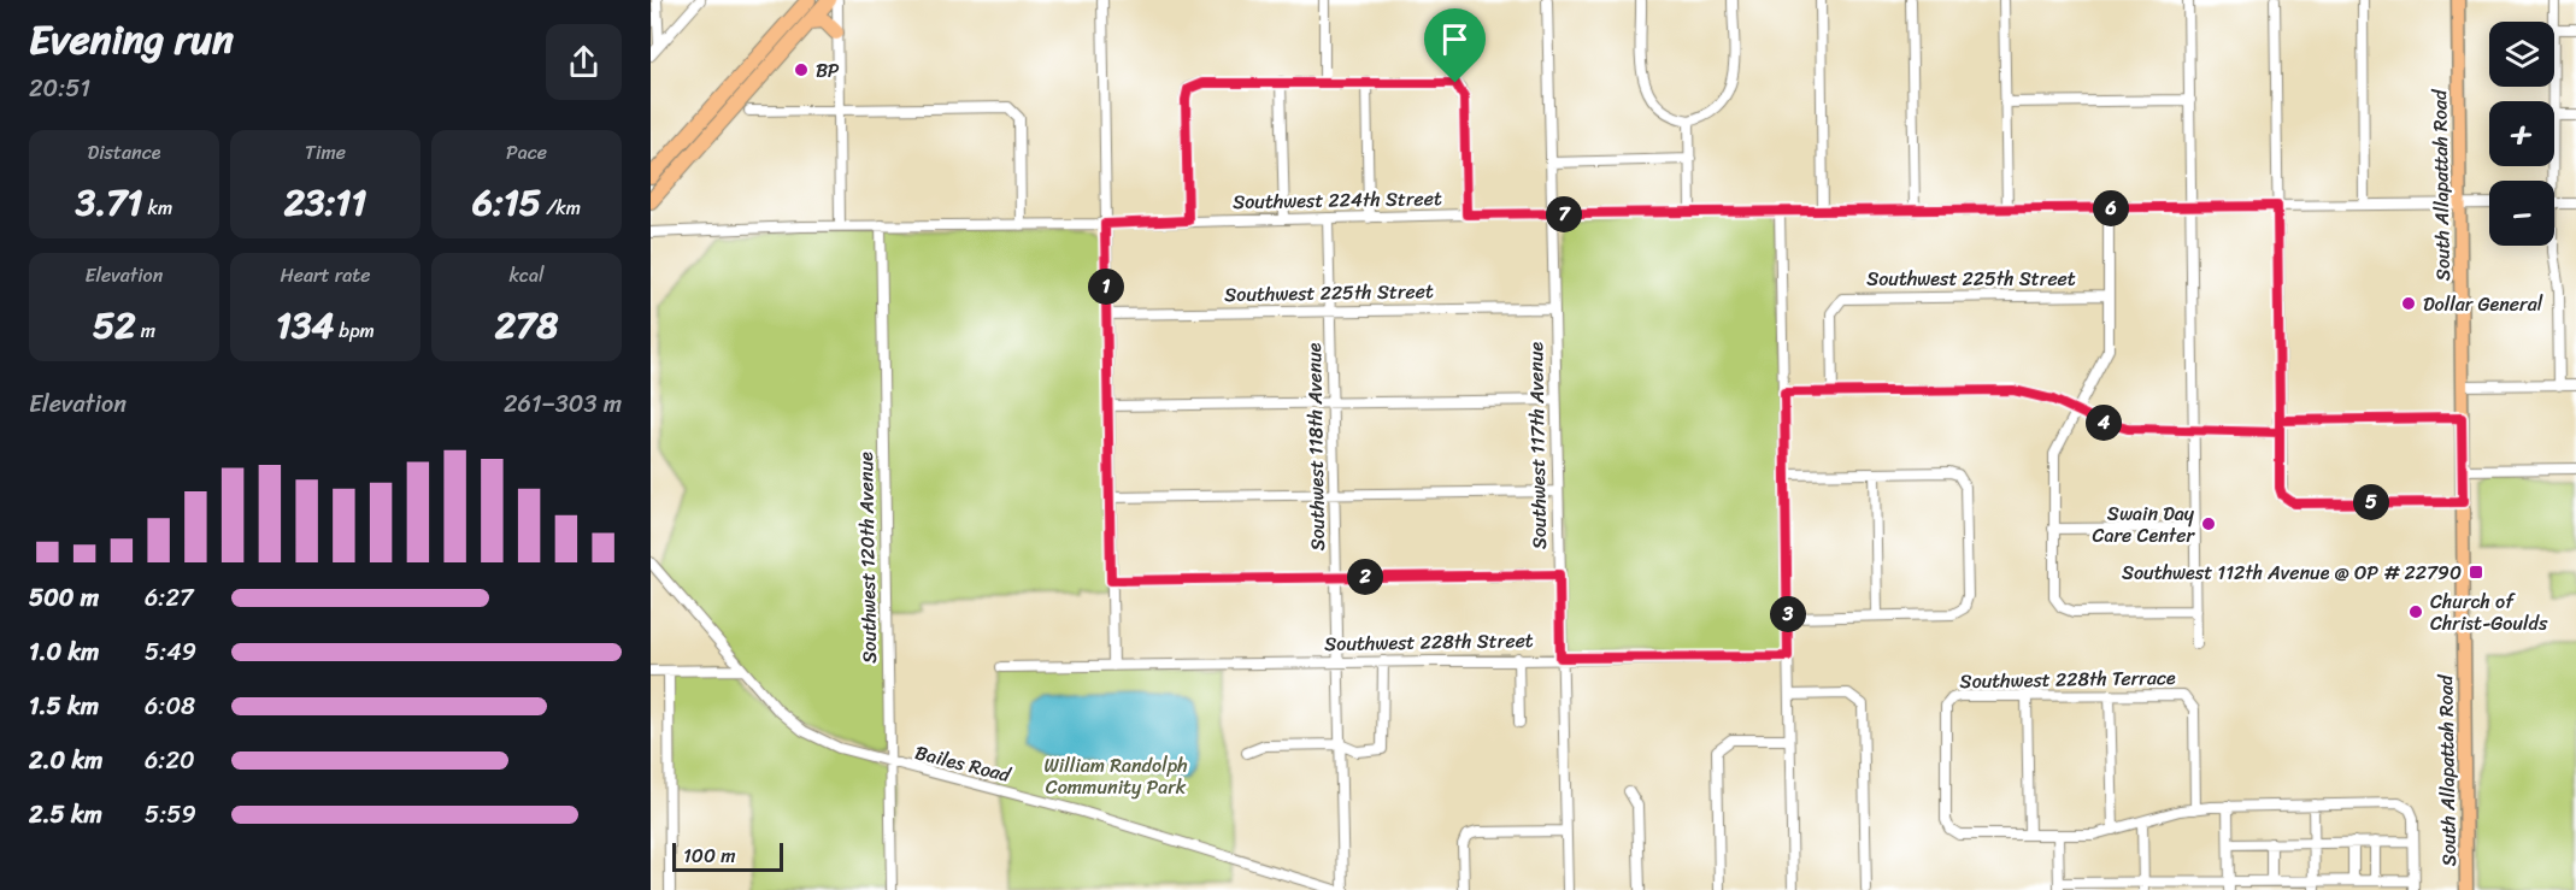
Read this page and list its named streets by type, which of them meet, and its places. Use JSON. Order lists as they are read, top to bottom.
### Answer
{
  "streets": {
    "main road": ["South Allapattah Road"],
    "street": [
      "Southwest 224th Street",
      "Southwest 225th Street",
      "Southwest 117th Avenue",
      "Southwest 118th Avenue",
      "Southwest 120th Avenue",
      "Southwest 228th Street",
      "Southwest 228th Terrace",
      "Bailes Road"
    ]
  },
  "crossings": [
    ["South Allapattah Road", "Southwest 224th Street"],
    ["Southwest 224th Street", "Southwest 117th Avenue"],
    ["Southwest 224th Street", "Southwest 118th Avenue"],
    ["Southwest 224th Street", "Southwest 120th Avenue"],
    ["Southwest 225th Street", "Southwest 117th Avenue"],
    ["Southwest 225th Street", "Southwest 118th Avenue"],
    ["Southwest 117th Avenue", "Southwest 228th Street"],
    ["Southwest 118th Avenue", "Southwest 228th Street"],
    ["Southwest 120th Avenue", "Bailes Road"]
  ],
  "parks": ["William Randolph Community Park"],
  "places": {
    "other": [
      "BP",
      "Dollar General",
      "Swain Day Care Center",
      "Church of Christ-Goulds"
    ],
    "transit": ["Southwest 112th Avenue @ OP # 22790"]
  },
  "scale_bar": "100 m",
  "page": {
    "heading": ["Evening run", "20:51"],
    "map_buttons": ["+", "−"],
    "stats": [
      ["Distance", "3.71 km"],
      ["Time", "23:11"],
      ["Pace", "6:15 /km"],
      ["Elevation", "52 m"],
      ["Heart rate", "134 bpm"],
      ["kcal", "278"]
    ],
    "pins": [
      "6",
      "7",
      "1",
      "4",
      "5",
      "2",
      "3"
    ],
    "chart": ["Elevation", "261–303 m"],
    "list": [
      {
        "name": "500 m",
        "note": "6:27"
      },
      {
        "name": "1.0 km",
        "note": "5:49"
      },
      {
        "name": "1.5 km",
        "note": "6:08"
      },
      {
        "name": "2.0 km",
        "note": "6:20"
      },
      {
        "name": "2.5 km",
        "note": "5:59"
      }
    ],
    "scale": "100 m"
  }
}
